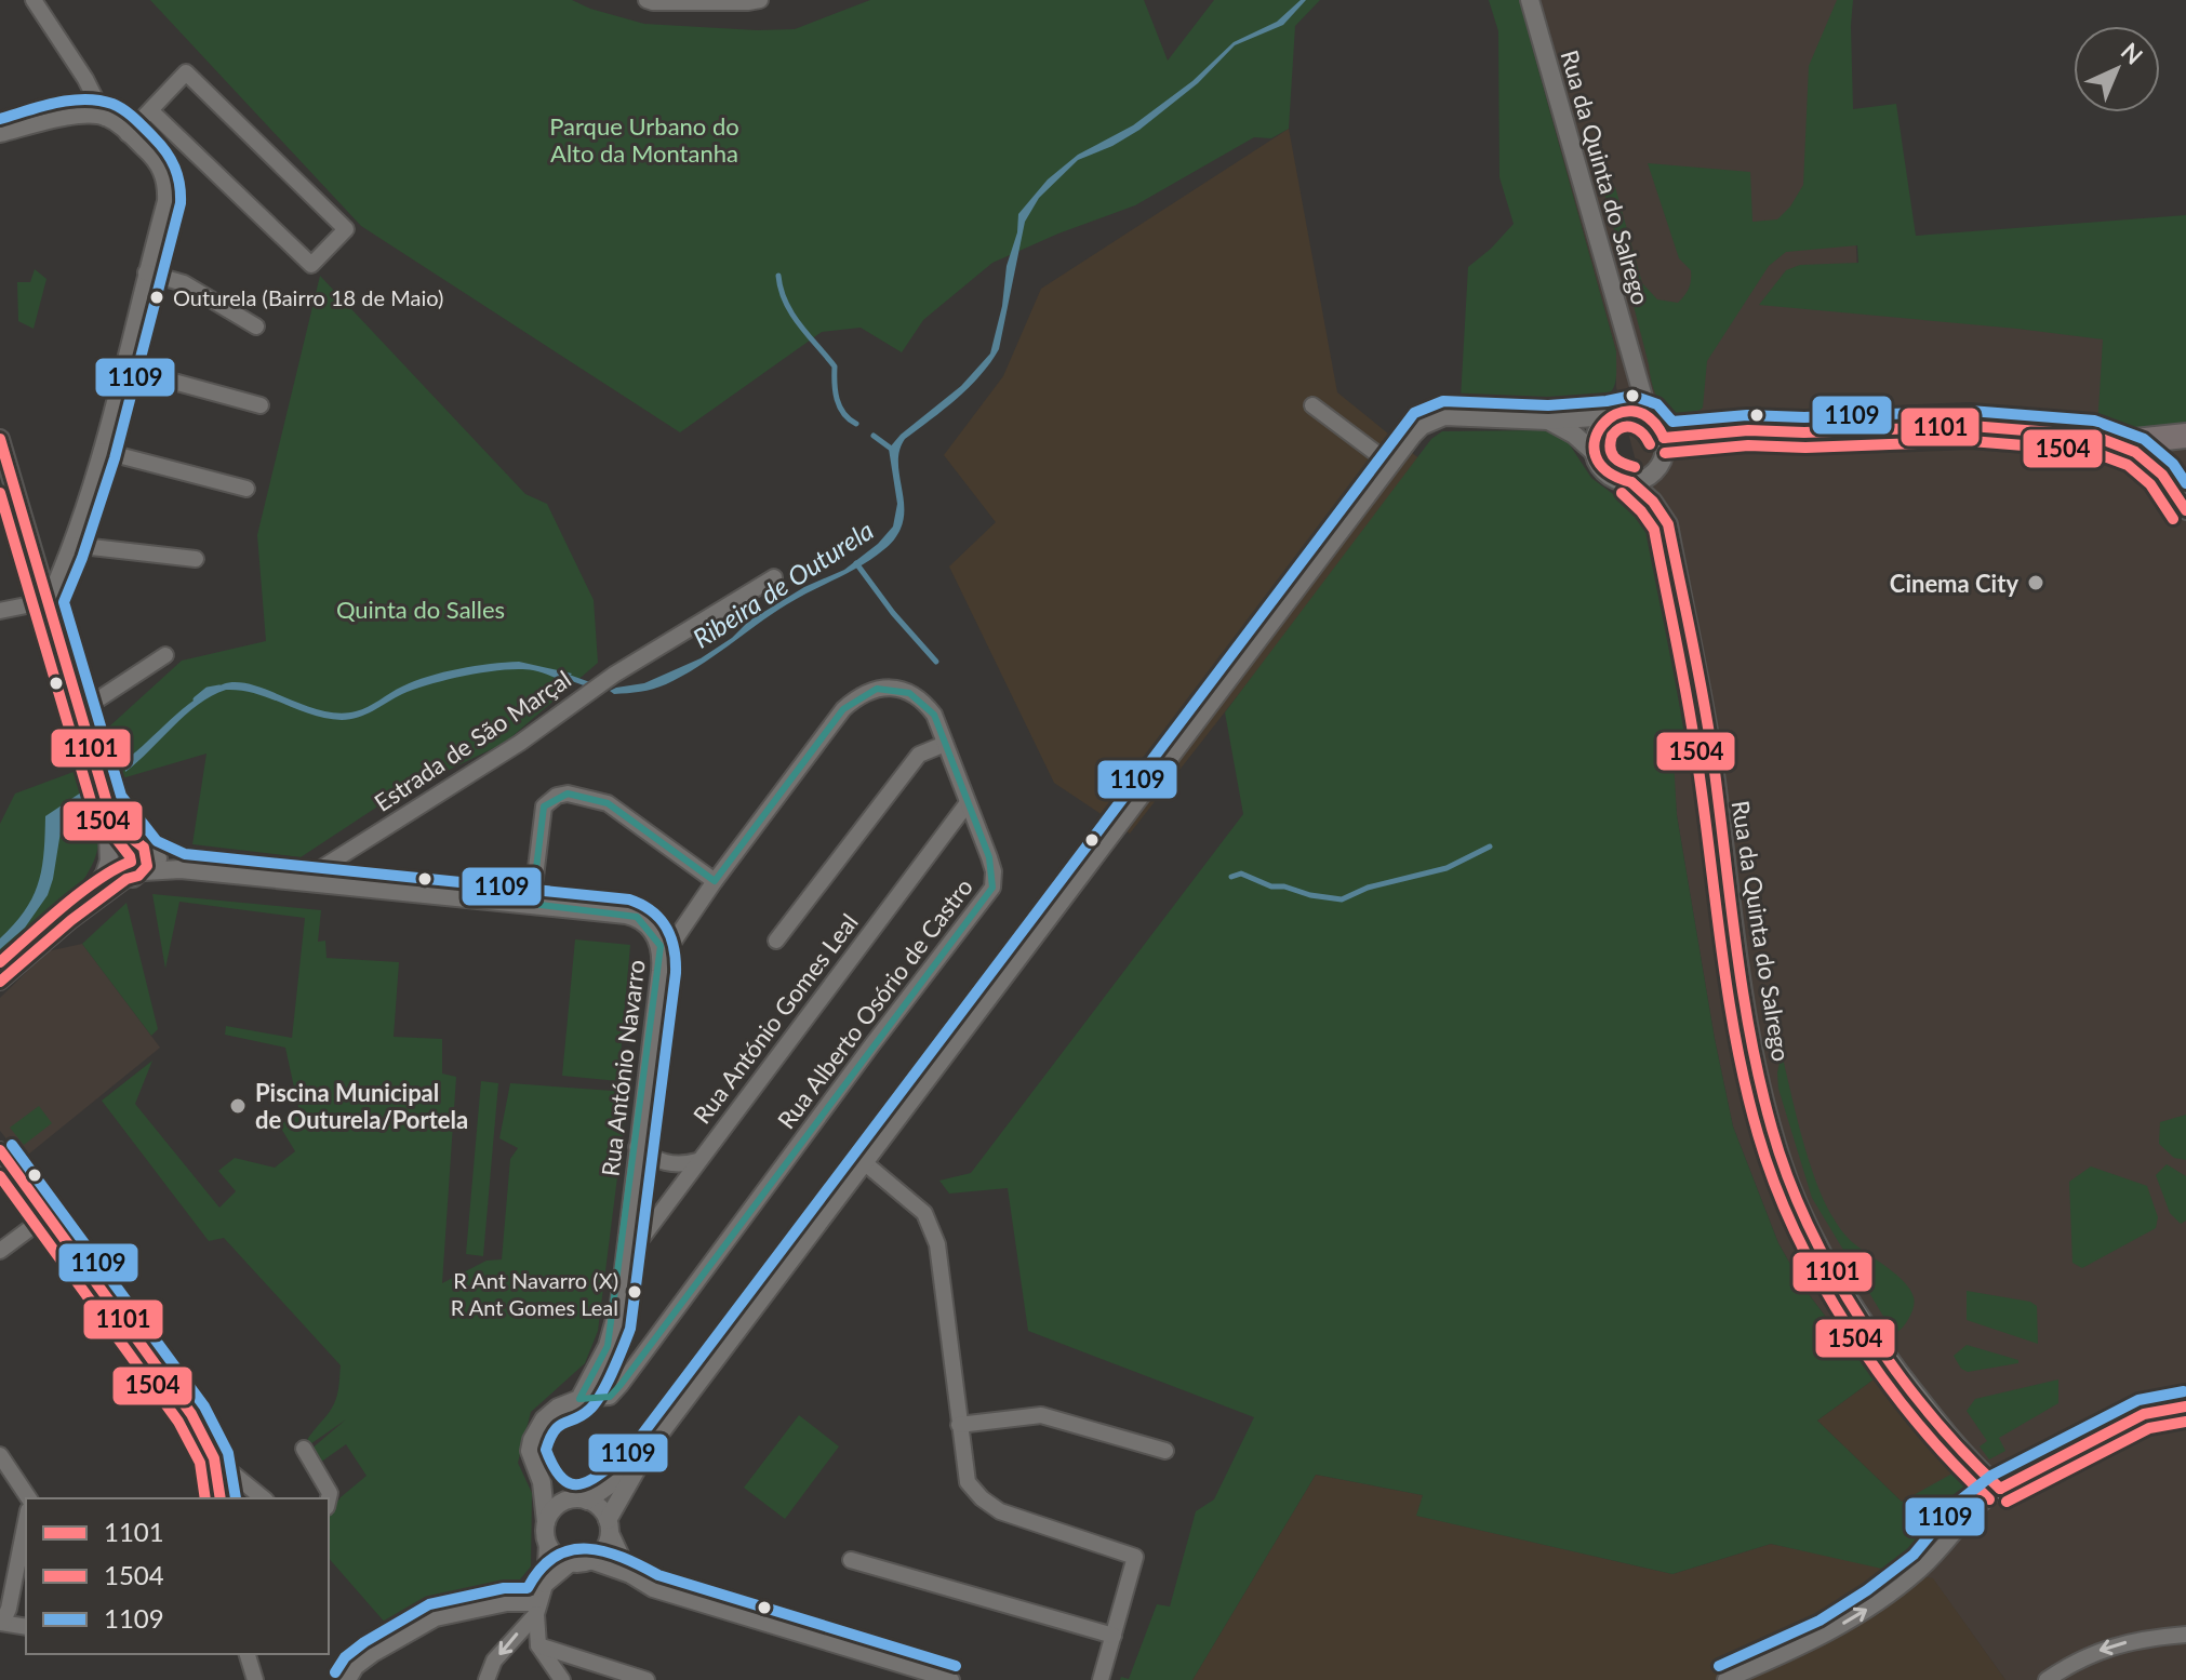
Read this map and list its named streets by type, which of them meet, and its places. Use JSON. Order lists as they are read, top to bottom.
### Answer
{
  "streets": {
    "street": [
      "Rua da Quinta do Salrego",
      "Estrada de São Marçal",
      "Rua Alberto Osório de Castro",
      "Rua António Gomes Leal",
      "Rua António Navarro"
    ]
  },
  "crossings": [
    ["Estrada de São Marçal", "Rua António Navarro"],
    ["Rua Alberto Osório de Castro", "Rua António Gomes Leal"],
    ["Rua Alberto Osório de Castro", "Rua António Navarro"],
    ["Rua António Gomes Leal", "Rua António Navarro"]
  ],
  "water": ["Ribeira de Outurela"],
  "parks": ["Parque Urbano do Alto da Montanha", "Quinta do Salles"],
  "places": [
    "Outurela (Bairro 18 de Maio)",
    "Cinema City",
    "Piscina Municipal de Outurela/Portela",
    "R Ant Navarro (X) R Ant Gomes Leal"
  ],
  "lines": ["transit line 1109", "transit line 1101", "transit line 1504"],
  "legend": ["1101", "1504", "1109"],
  "north": "top right"
}
